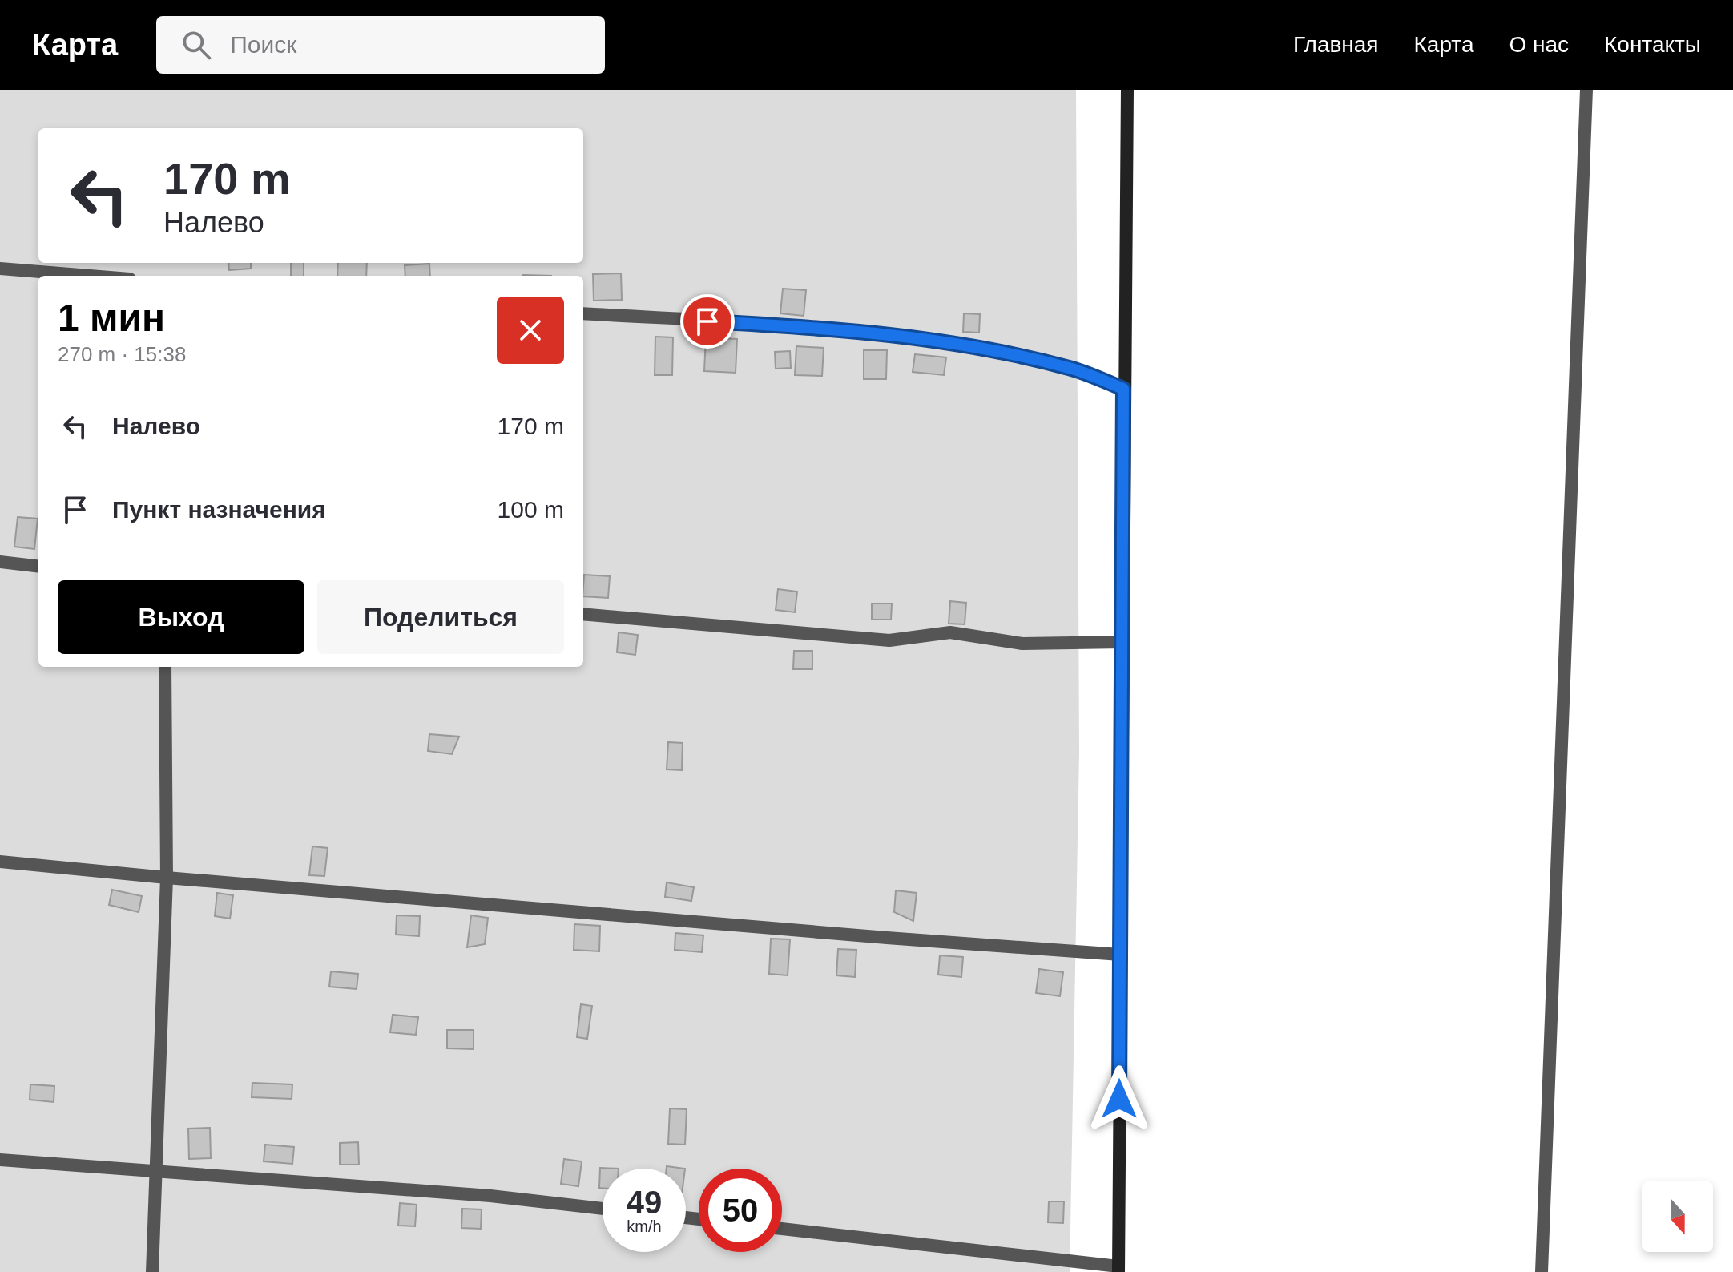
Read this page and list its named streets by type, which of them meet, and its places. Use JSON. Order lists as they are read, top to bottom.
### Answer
{
  "north": "bottom",
  "page": {
    "header": "Карта",
    "search": "Поиск",
    "nav": [
      "Главная",
      "Карта",
      "О нас",
      "Контакты"
    ],
    "turn": ["170 m", "Налево"],
    "heading": ["1 мин", "270 m · 15:38"],
    "list": [
      {
        "name": "Налево",
        "value": "170 m"
      },
      {
        "name": "Пункт назначения",
        "value": "100 m"
      }
    ],
    "buttons": ["Выход", "Поделиться"],
    "speed": "49 km/h",
    "limit": "50"
  }
}
